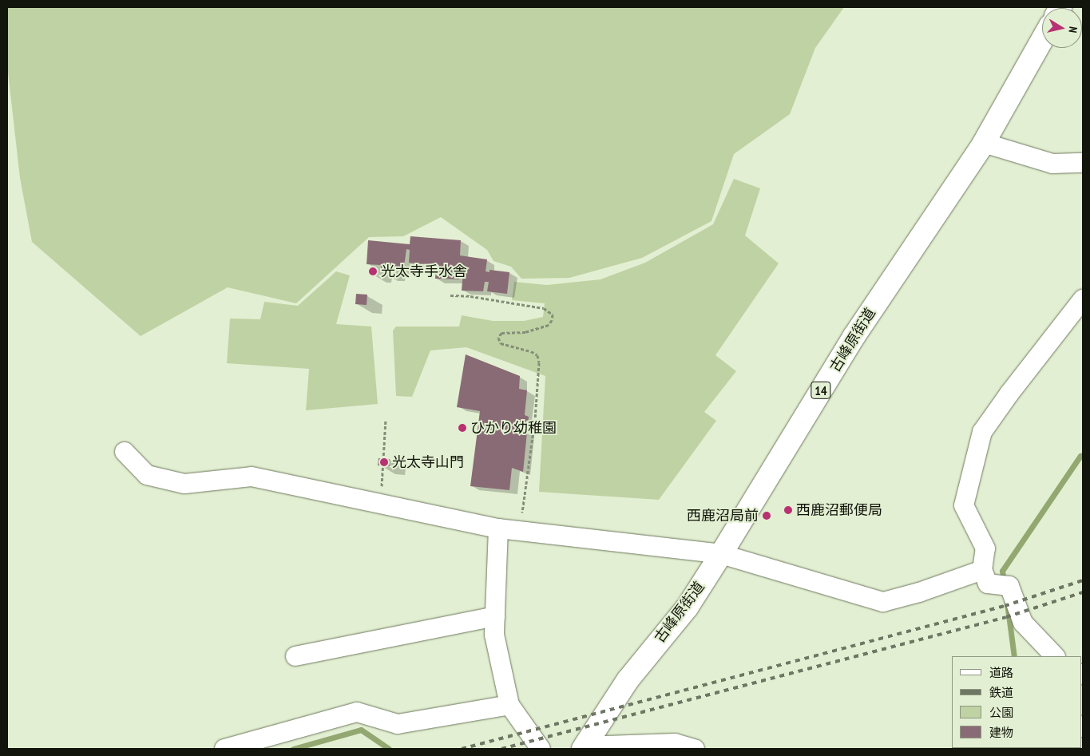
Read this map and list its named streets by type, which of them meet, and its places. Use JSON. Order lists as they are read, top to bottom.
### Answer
{
  "streets": {
    "main road": ["古峰原街道", "14"]
  },
  "places": [
    "光太寺手水舎",
    "ひかり幼稚園",
    "光太寺山門",
    "西鹿沼郵便局",
    "西鹿沼局前"
  ],
  "legend": [
    "道路",
    "鉄道",
    "公園",
    "建物"
  ],
  "north": "right"
}
